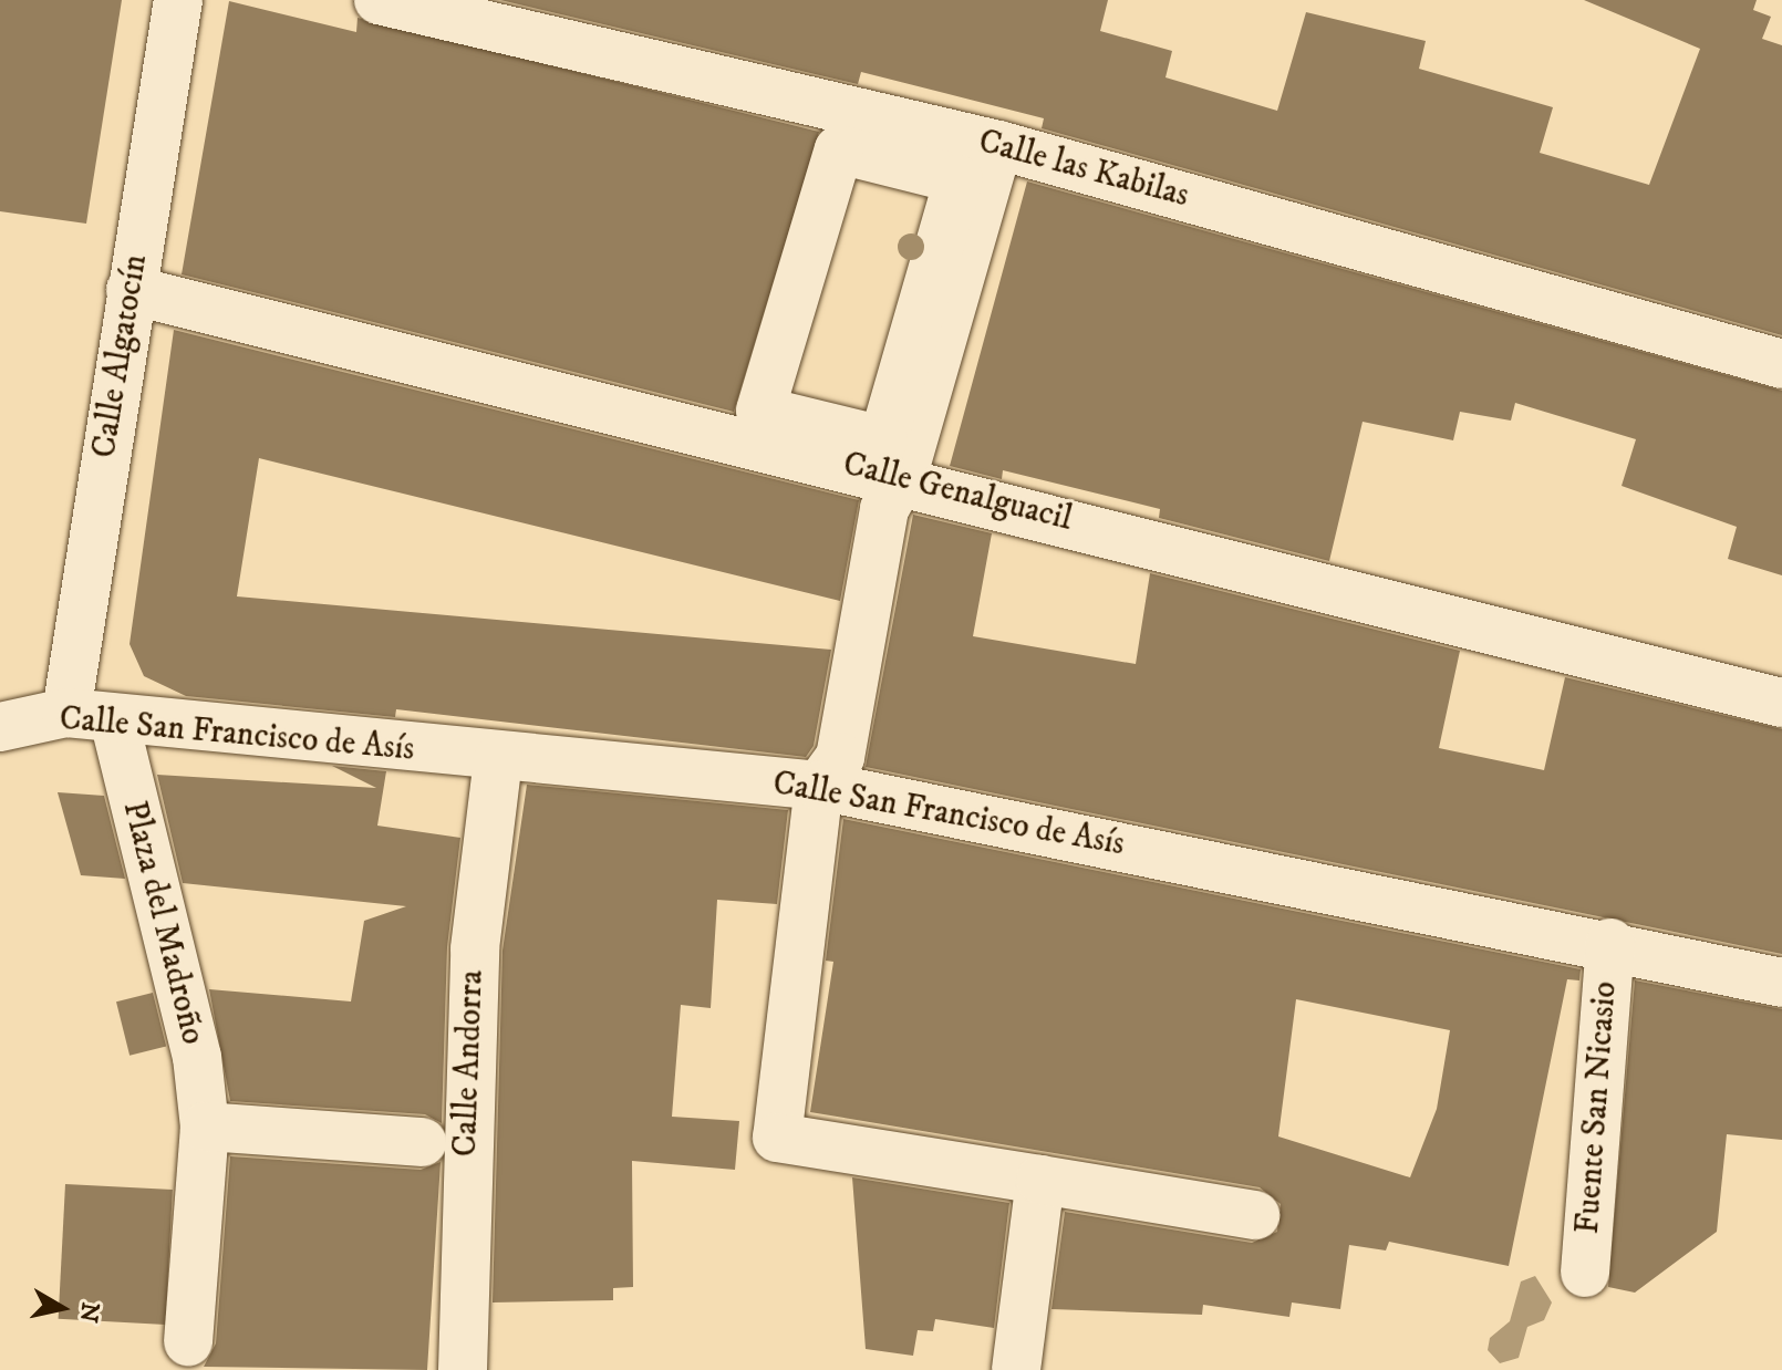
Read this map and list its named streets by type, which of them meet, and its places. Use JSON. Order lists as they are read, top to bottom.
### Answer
{
  "streets": {
    "street": [
      "Calle las Kabilas",
      "Calle Algatocín",
      "Calle Genalguacil",
      "Calle San Francisco de Asís",
      "Plaza del Madroño",
      "Calle Andorra",
      "Fuente San Nicasio"
    ]
  },
  "crossings": [
    ["Calle Algatocín", "Calle Genalguacil"],
    ["Calle Algatocín", "Calle San Francisco de Asís"],
    ["Calle San Francisco de Asís", "Plaza del Madroño"],
    ["Calle San Francisco de Asís", "Calle Andorra"],
    ["Calle San Francisco de Asís", "Fuente San Nicasio"]
  ],
  "north": "right"
}
